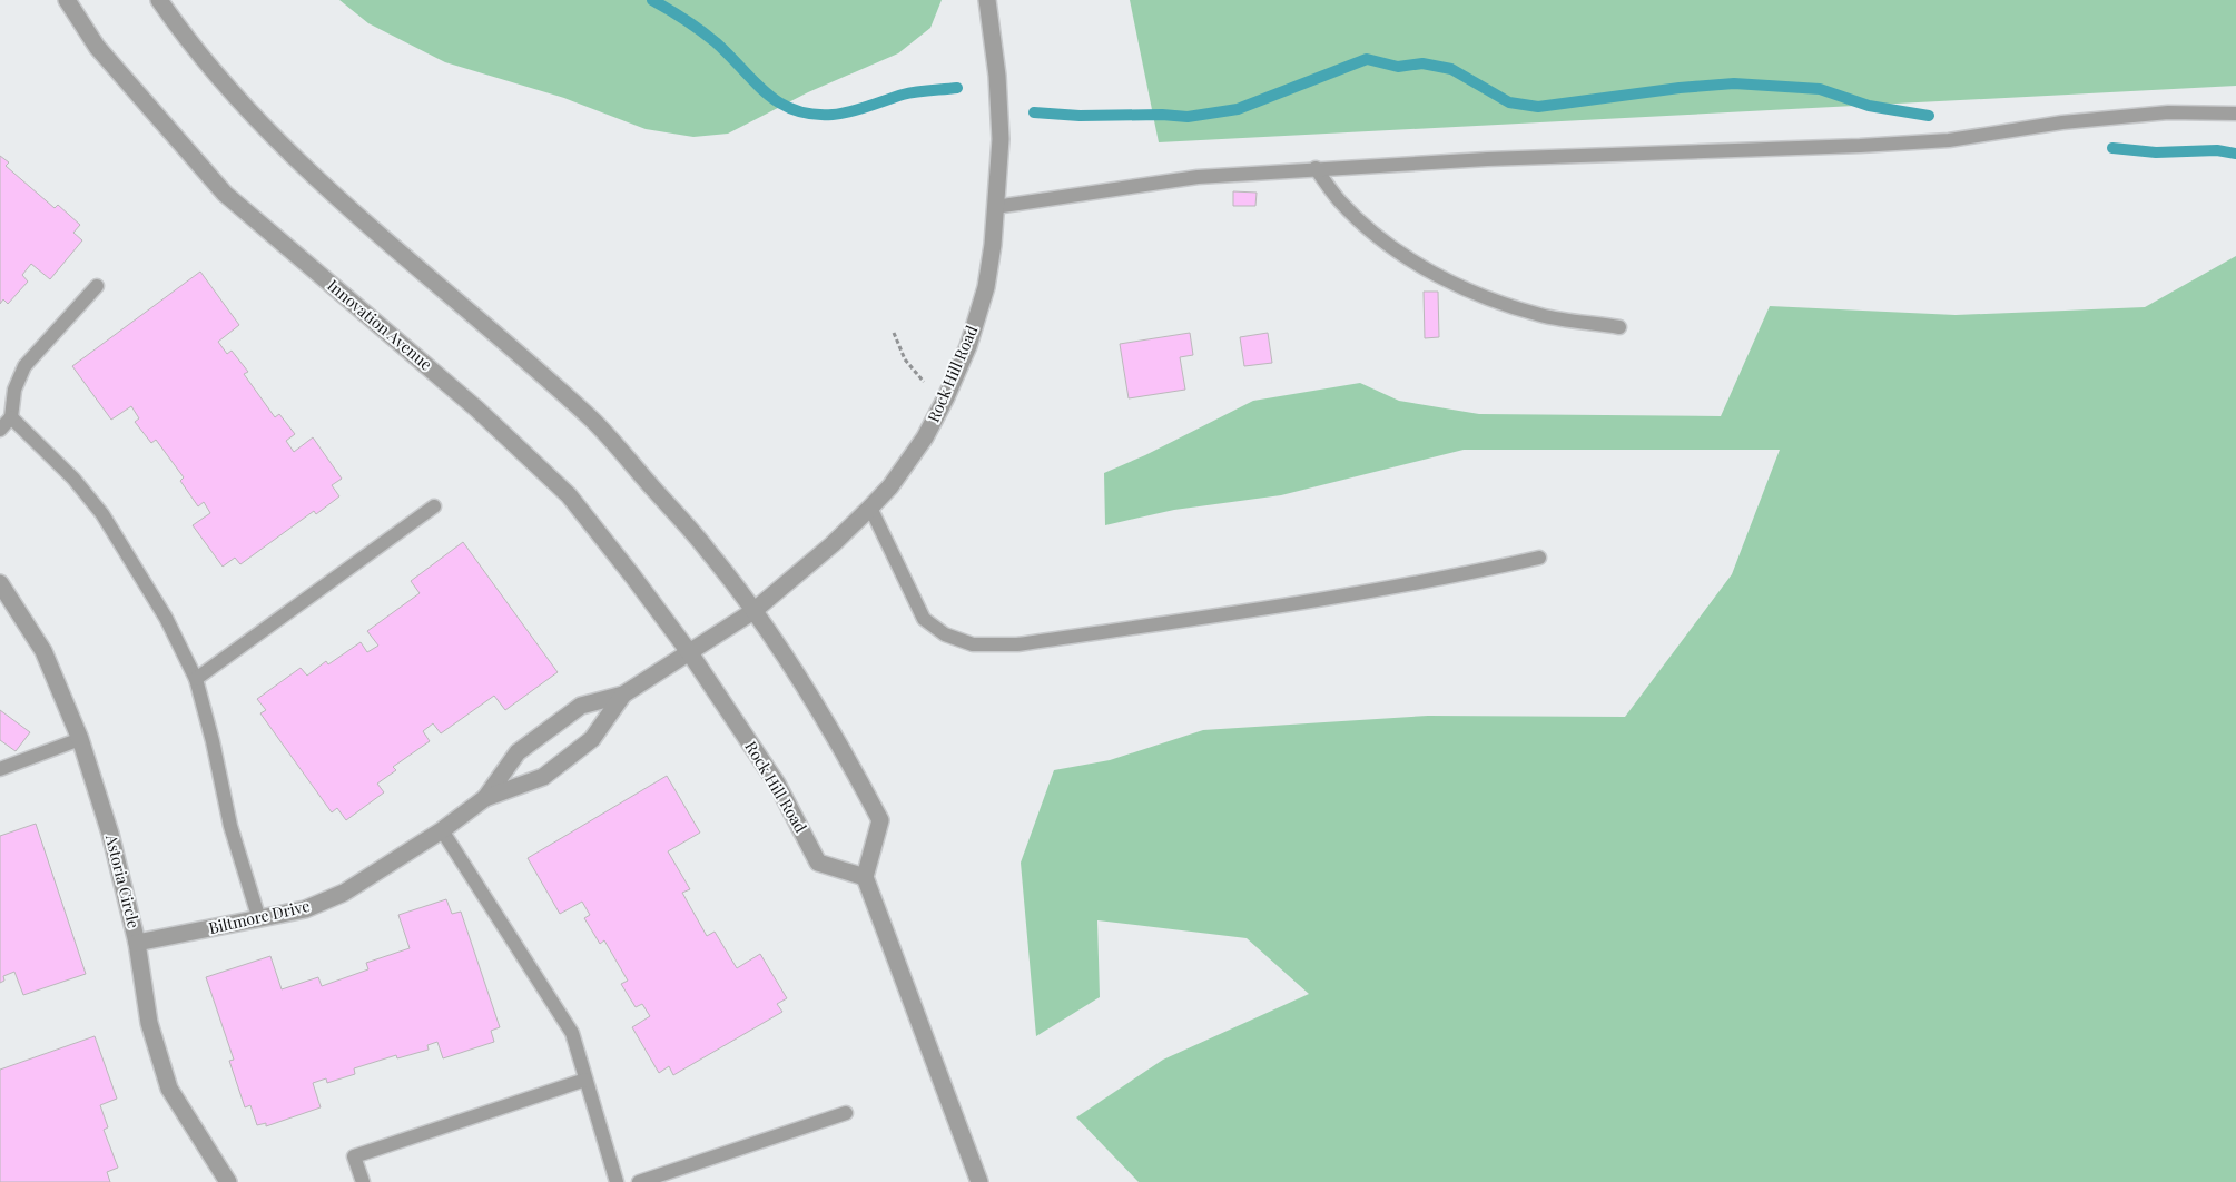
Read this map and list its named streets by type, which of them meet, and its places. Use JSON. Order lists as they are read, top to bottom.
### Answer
{
  "streets": {
    "street": [
      "Innovation Avenue",
      "Rock Hill Road",
      "Astoria Circle",
      "Biltmore Drive"
    ]
  },
  "crossings": [
    ["Innovation Avenue", "Rock Hill Road"],
    ["Innovation Avenue", "Biltmore Drive"],
    ["Rock Hill Road", "Biltmore Drive"],
    ["Astoria Circle", "Biltmore Drive"]
  ]
}
